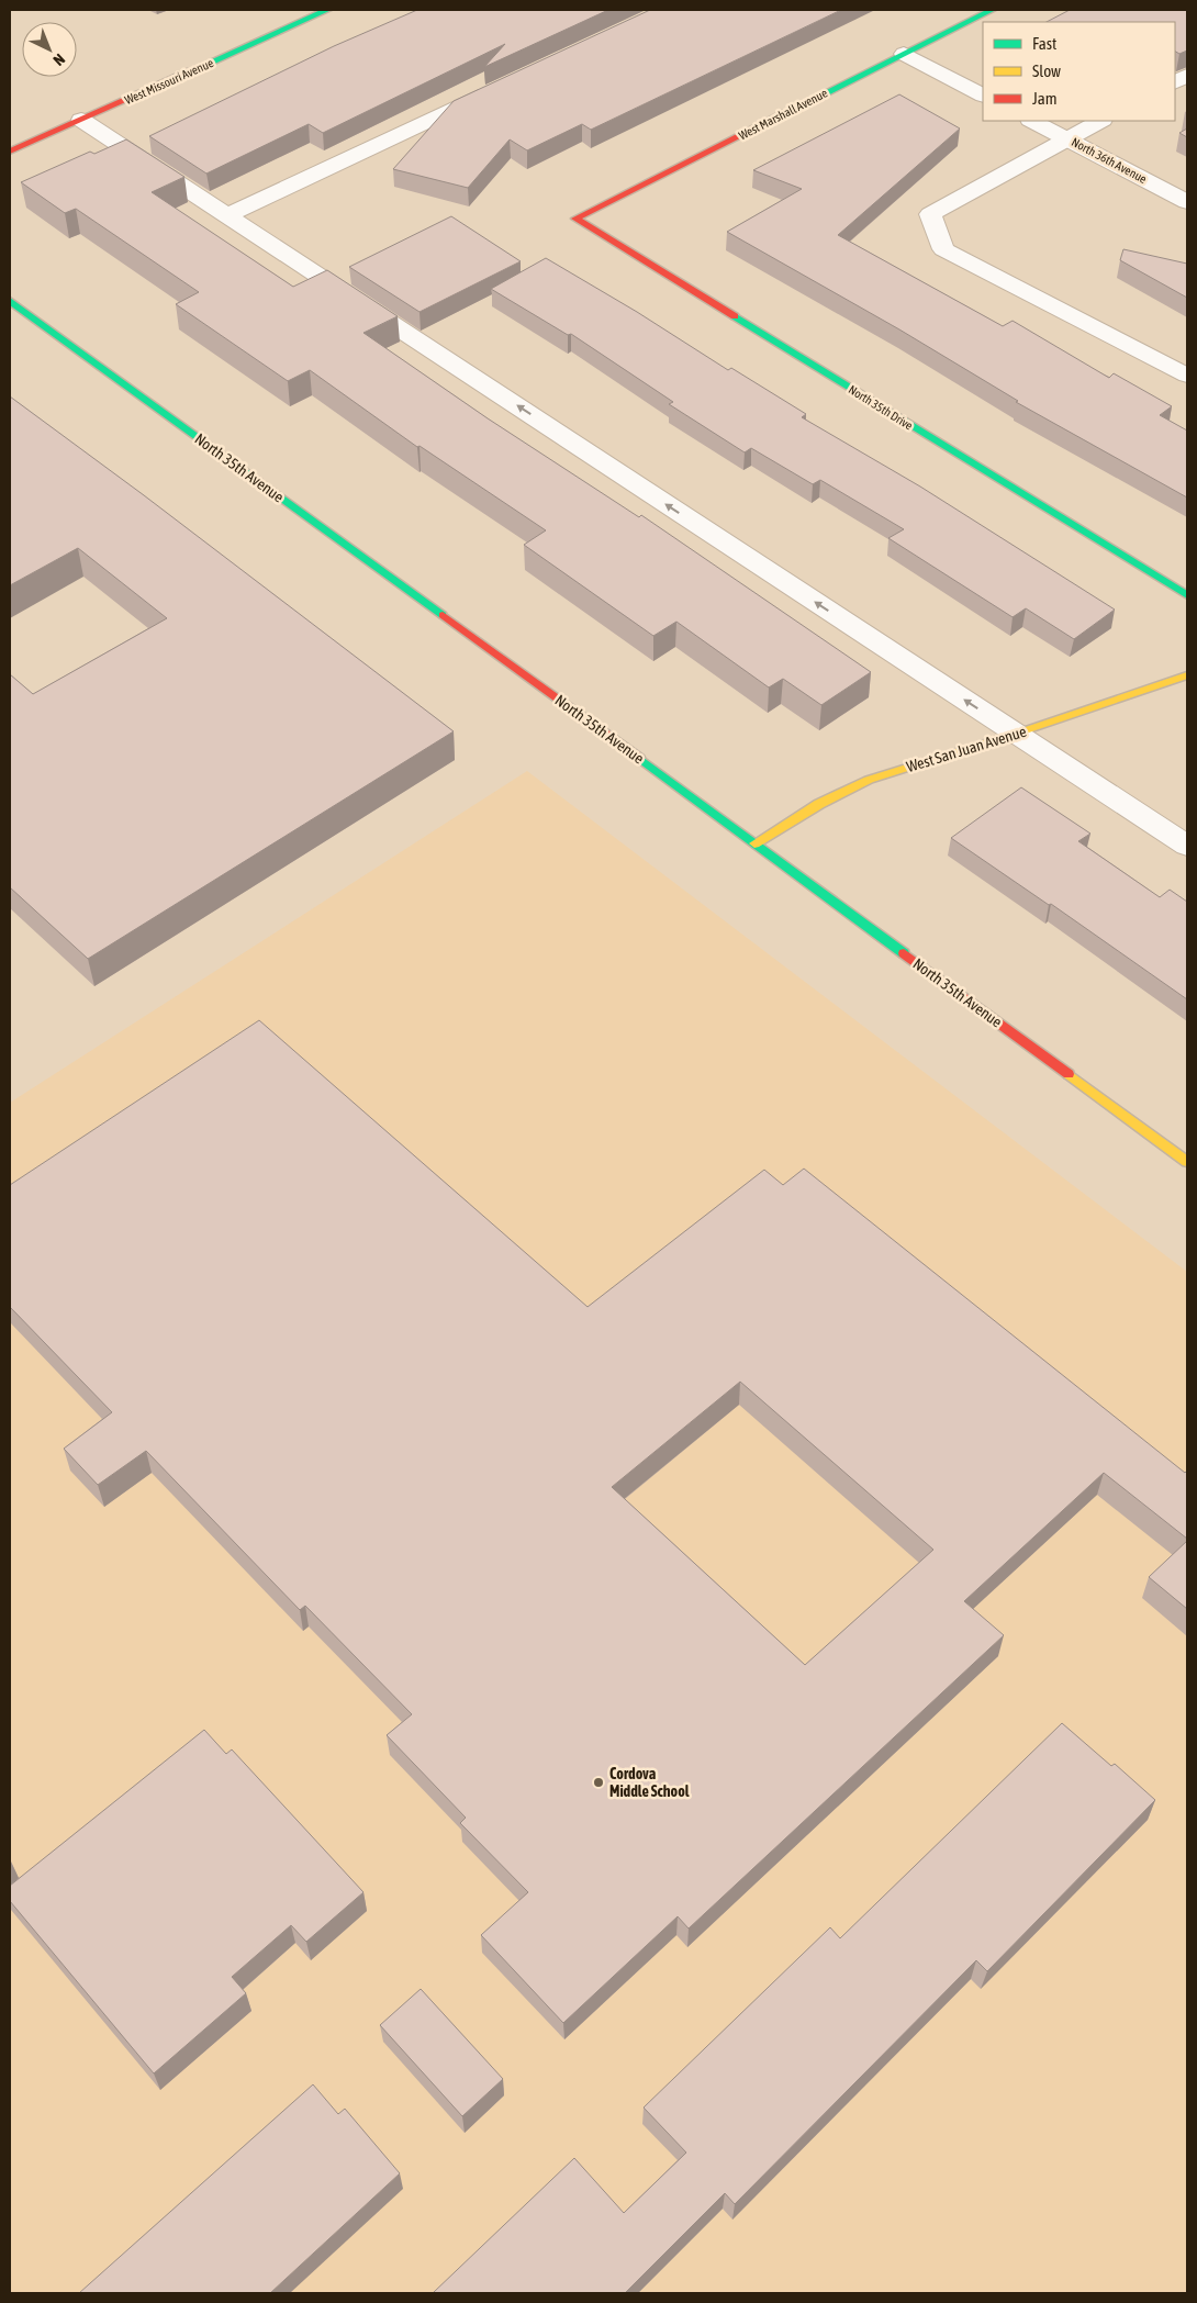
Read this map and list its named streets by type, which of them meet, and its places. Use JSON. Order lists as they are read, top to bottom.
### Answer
{
  "streets": {
    "street": [
      "West Missouri Avenue",
      "West Marshall Avenue",
      "North 36th Avenue",
      "North 35th Drive",
      "North 35th Avenue",
      "West San Juan Avenue"
    ]
  },
  "crossings": [
    ["West Marshall Avenue", "North 35th Drive"],
    ["North 35th Avenue", "West San Juan Avenue"]
  ],
  "places": ["Cordova Middle School"],
  "legend": ["Fast", "Slow", "Jam"],
  "north": "bottom right"
}
